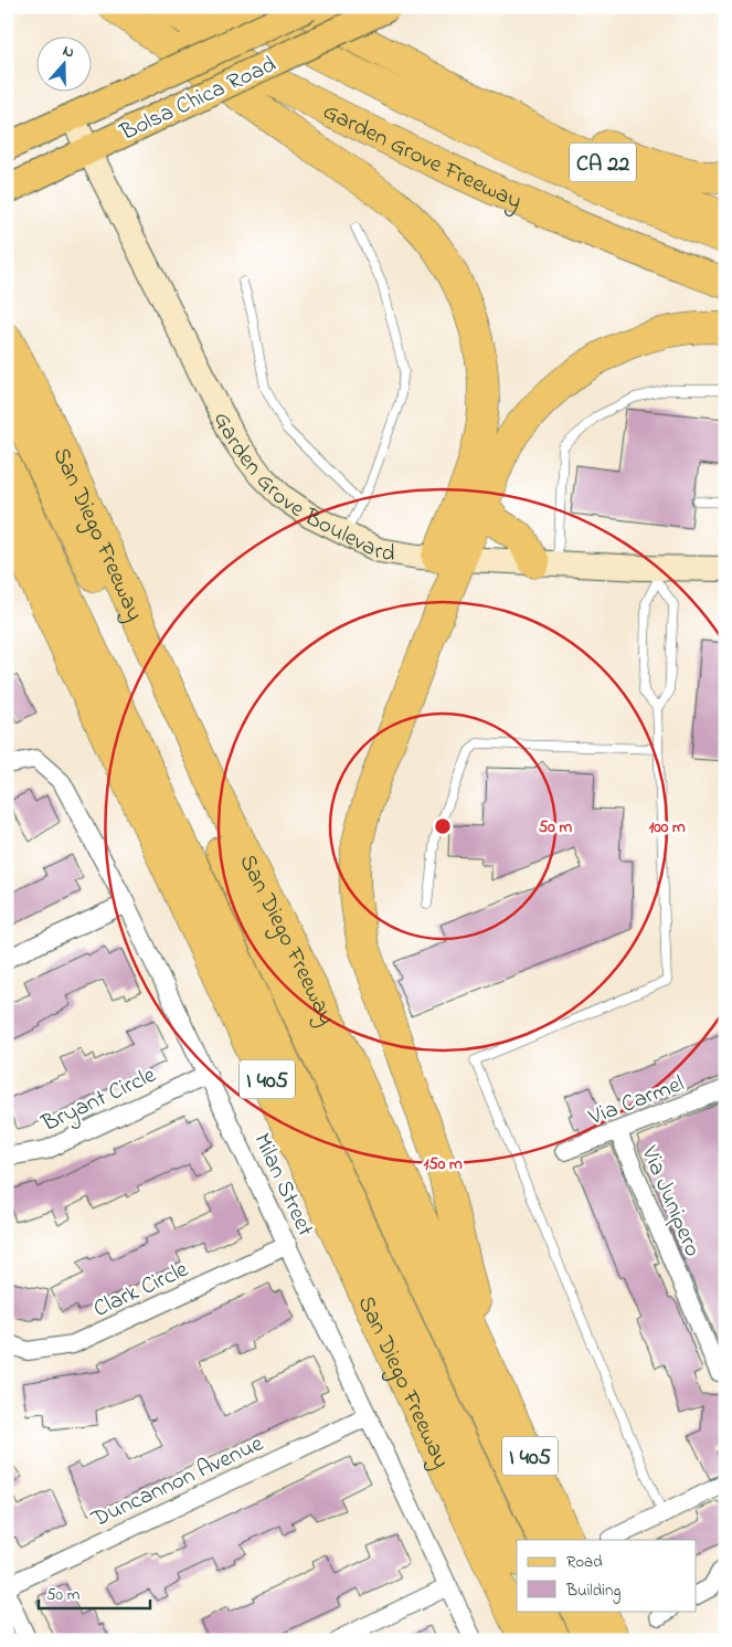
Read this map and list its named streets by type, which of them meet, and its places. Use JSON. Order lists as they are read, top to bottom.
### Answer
{
  "streets": {
    "highway": [
      "Garden Grove Freeway",
      "CA 22",
      "San Diego Freeway",
      "I 405"
    ],
    "main road": ["Bolsa Chica Road", "Garden Grove Boulevard"],
    "street": [
      "Bryant Circle",
      "Via Carmel",
      "Milan Street",
      "Via Junipero",
      "Clark Circle",
      "Duncannon Avenue"
    ]
  },
  "crossings": [
    ["Bolsa Chica Road", "Garden Grove Boulevard"],
    ["Bryant Circle", "Milan Street"],
    ["Via Carmel", "Via Junipero"],
    ["Milan Street", "Clark Circle"],
    ["Milan Street", "Duncannon Avenue"]
  ],
  "legend": ["Road", "Building"],
  "scale_bar": "50 m",
  "north": "top",
  "rings": ["50 m", "100 m", "150 m"]
}
